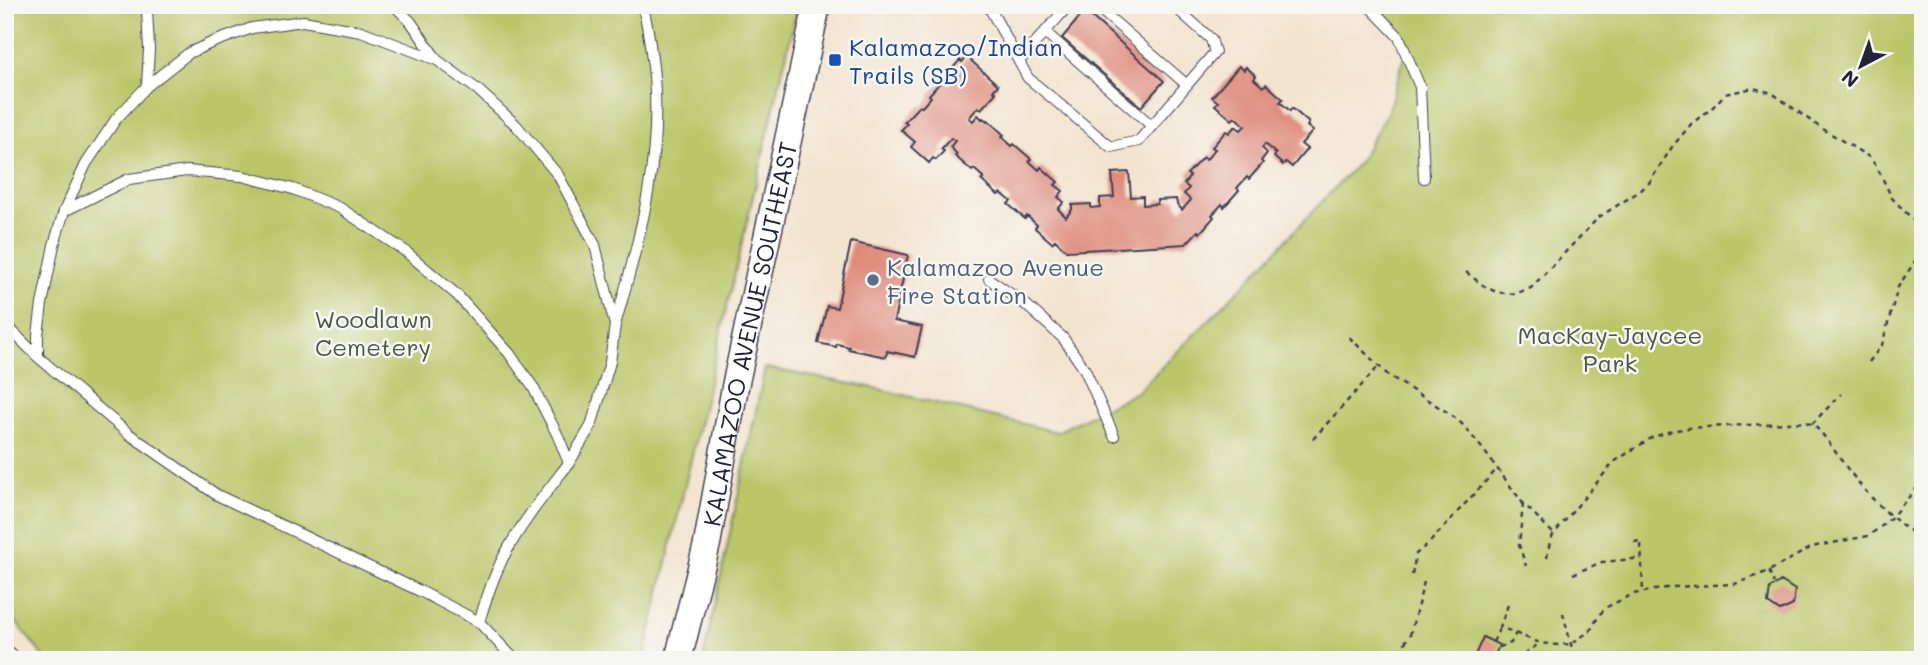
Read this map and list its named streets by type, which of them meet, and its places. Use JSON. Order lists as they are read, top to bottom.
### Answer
{
  "streets": {
    "main road": ["KALAMAZOO AVENUE SOUTHEAST"]
  },
  "parks": ["Woodlawn Cemetery", "MacKay-Jaycee Park"],
  "places": {
    "transit": ["Kalamazoo/Indian Trails (SB)"],
    "other": ["Kalamazoo Avenue Fire Station"]
  },
  "north": "bottom left"
}
